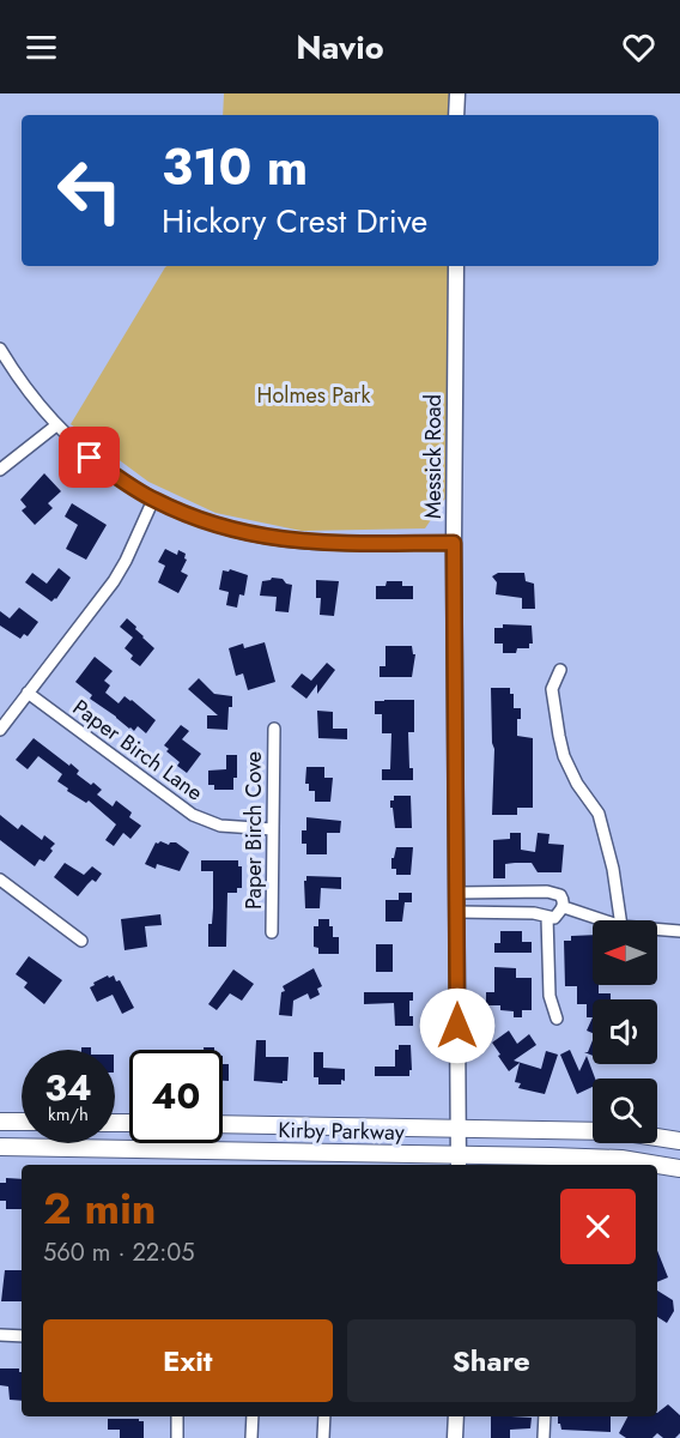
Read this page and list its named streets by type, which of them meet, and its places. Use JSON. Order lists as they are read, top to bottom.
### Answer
{
  "streets": {
    "main road": ["Kirby Parkway"],
    "street": ["Messick Road", "Paper Birch Lane", "Paper Birch Cove"]
  },
  "crossings": [
    ["Messick Road", "Kirby Parkway"],
    ["Paper Birch Lane", "Paper Birch Cove"]
  ],
  "parks": ["Holmes Park"],
  "north": "left",
  "page": {
    "header": "Navio",
    "turn": ["310 m", "Hickory Crest Drive"],
    "speed": "34 km/h",
    "limit": "40",
    "heading": ["2 min", "560 m · 22:05"],
    "buttons": ["Exit", "Share"]
  }
}
